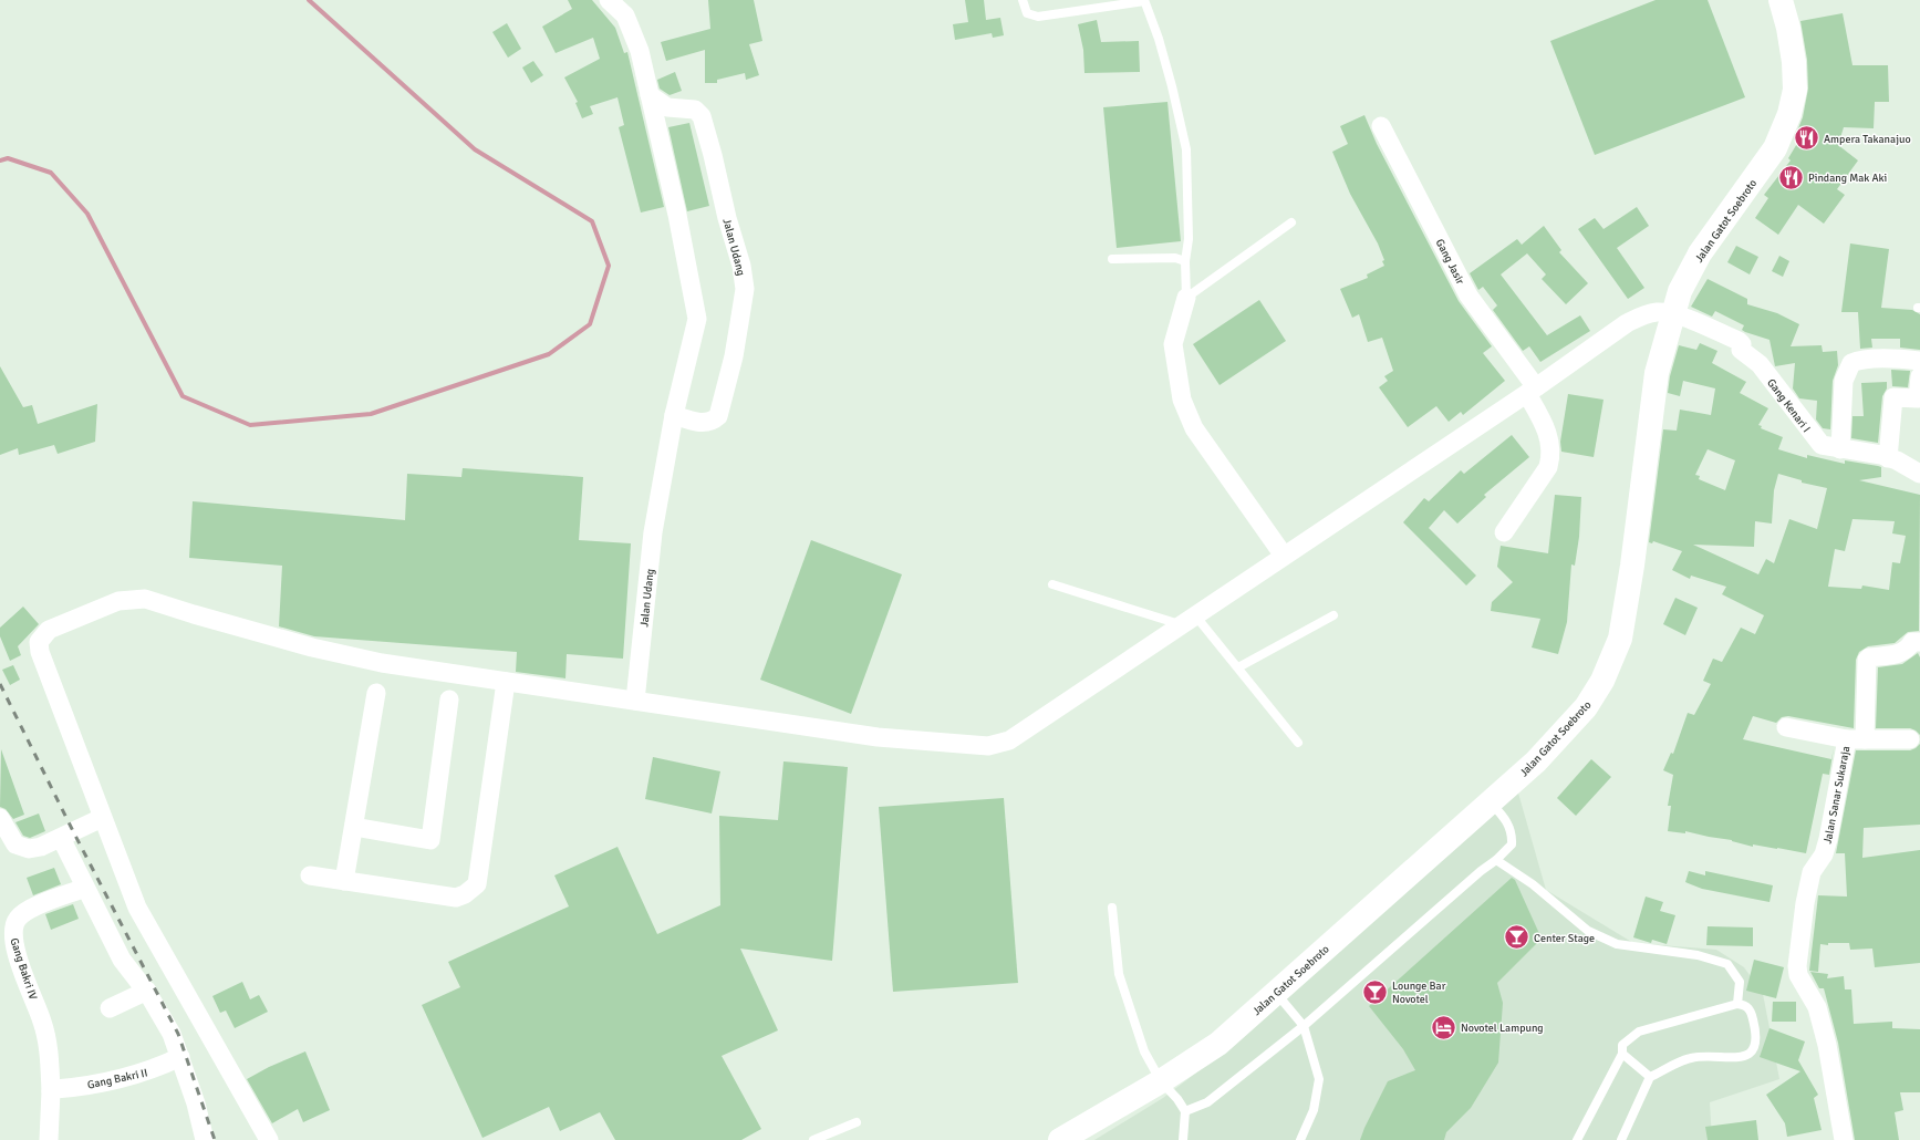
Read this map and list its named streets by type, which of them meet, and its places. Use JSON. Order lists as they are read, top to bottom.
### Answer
{
  "streets": {
    "main road": ["Jalan Gatot Soebroto"],
    "street": [
      "Jalan Udang",
      "Gang Jasir",
      "Gang Kenari I",
      "Jalan Sanar Sukaraja",
      "Gang Bakri IV",
      "Gang Bakri II"
    ]
  },
  "crossings": [
    ["Jalan Gatot Soebroto", "Gang Kenari I"],
    ["Jalan Udang", "Gang Kenari I"],
    ["Gang Jasir", "Gang Kenari I"],
    ["Gang Bakri IV", "Gang Bakri II"]
  ],
  "places": {
    "restaurant": ["Ampera Takanajuo", "Pindang Mak Aki"],
    "bar": ["Center Stage", "Lounge Bar Novotel"],
    "hotel": ["Novotel Lampung"]
  }
}
